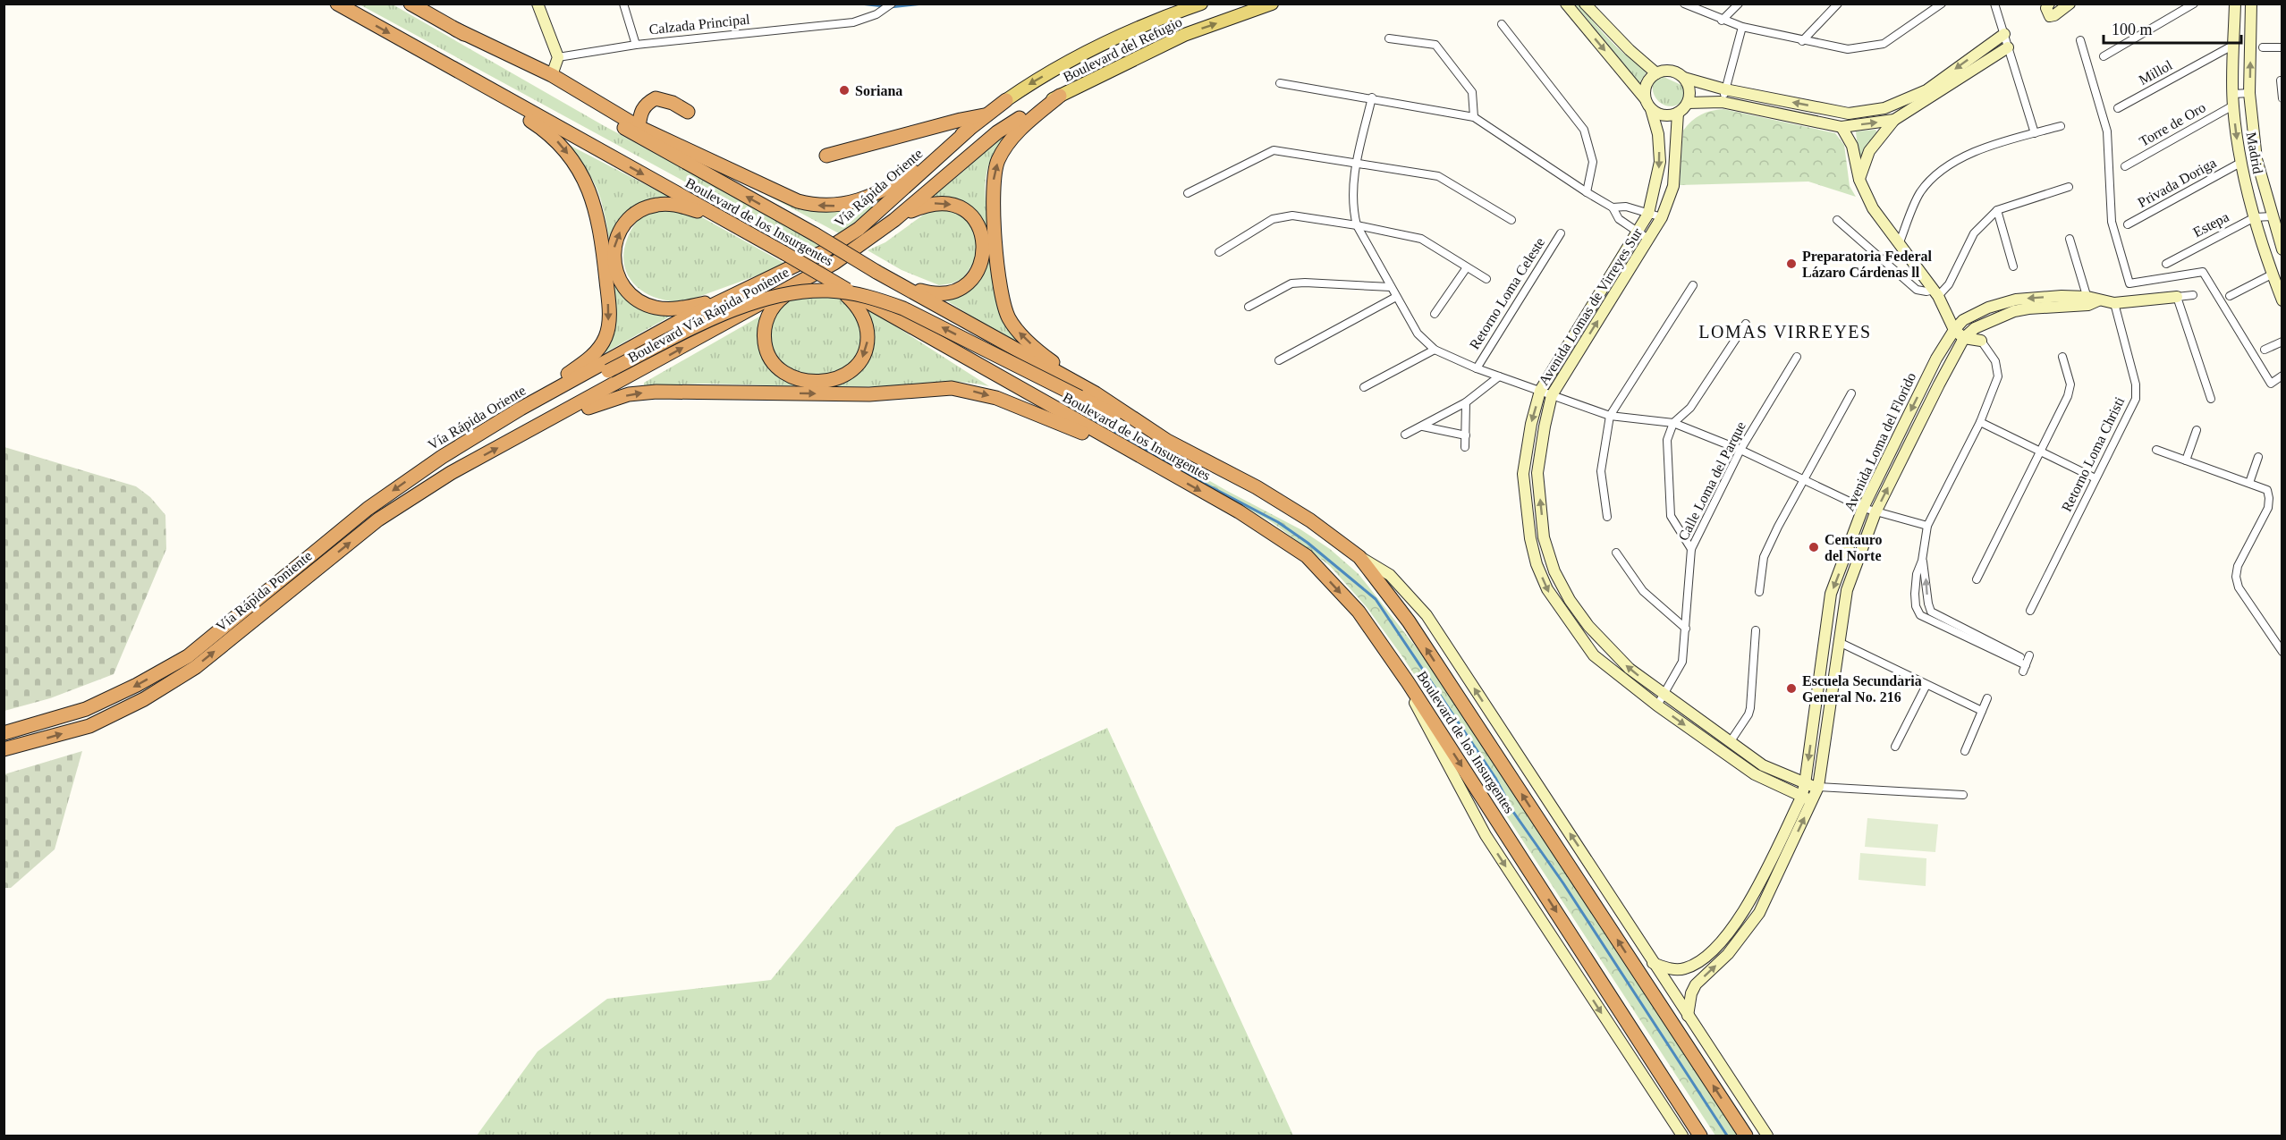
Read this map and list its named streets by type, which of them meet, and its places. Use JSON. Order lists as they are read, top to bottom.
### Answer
{
  "streets": {
    "highway": [
      "Vía Rápida Oriente",
      "Boulevard de los Insurgentes",
      "Boulevard Vía Rápida Poniente",
      "Vía Rápida Poniente"
    ],
    "main road": ["Boulevard del Refugio"],
    "street": [
      "Calzada Principal",
      "Millol",
      "Torre de Oro",
      "Madrid",
      "Privada Doriga",
      "Estepa",
      "Retorno Loma Celeste",
      "Avenida Lomas de Virreyes Sur",
      "Avenida Loma del Florido",
      "Retorno Loma Christi",
      "Calle Loma del Parque"
    ]
  },
  "crossings": [
    ["Boulevard del Refugio", "Boulevard Vía Rápida Poniente"],
    ["Millol", "Madrid"],
    ["Torre de Oro", "Madrid"],
    ["Madrid", "Privada Doriga"],
    ["Madrid", "Estepa"],
    ["Avenida Lomas de Virreyes Sur", "Avenida Loma del Florido"],
    ["Avenida Lomas de Virreyes Sur", "Calle Loma del Parque"],
    ["Boulevard Vía Rápida Poniente", "Vía Rápida Poniente"],
    ["Avenida Loma del Florido", "Retorno Loma Christi"]
  ],
  "one_way": ["Vía Rápida Oriente", "Boulevard Vía Rápida Poniente", "Vía Rápida Poniente"],
  "districts": ["LOMAS VIRREYES"],
  "places": [
    "Soriana",
    "Preparatoria Federal Lázaro Cárdenas ll",
    "Centauro del Norte",
    "Escuela Secundaria General No. 216"
  ],
  "scale_bar": "100 m"
}
